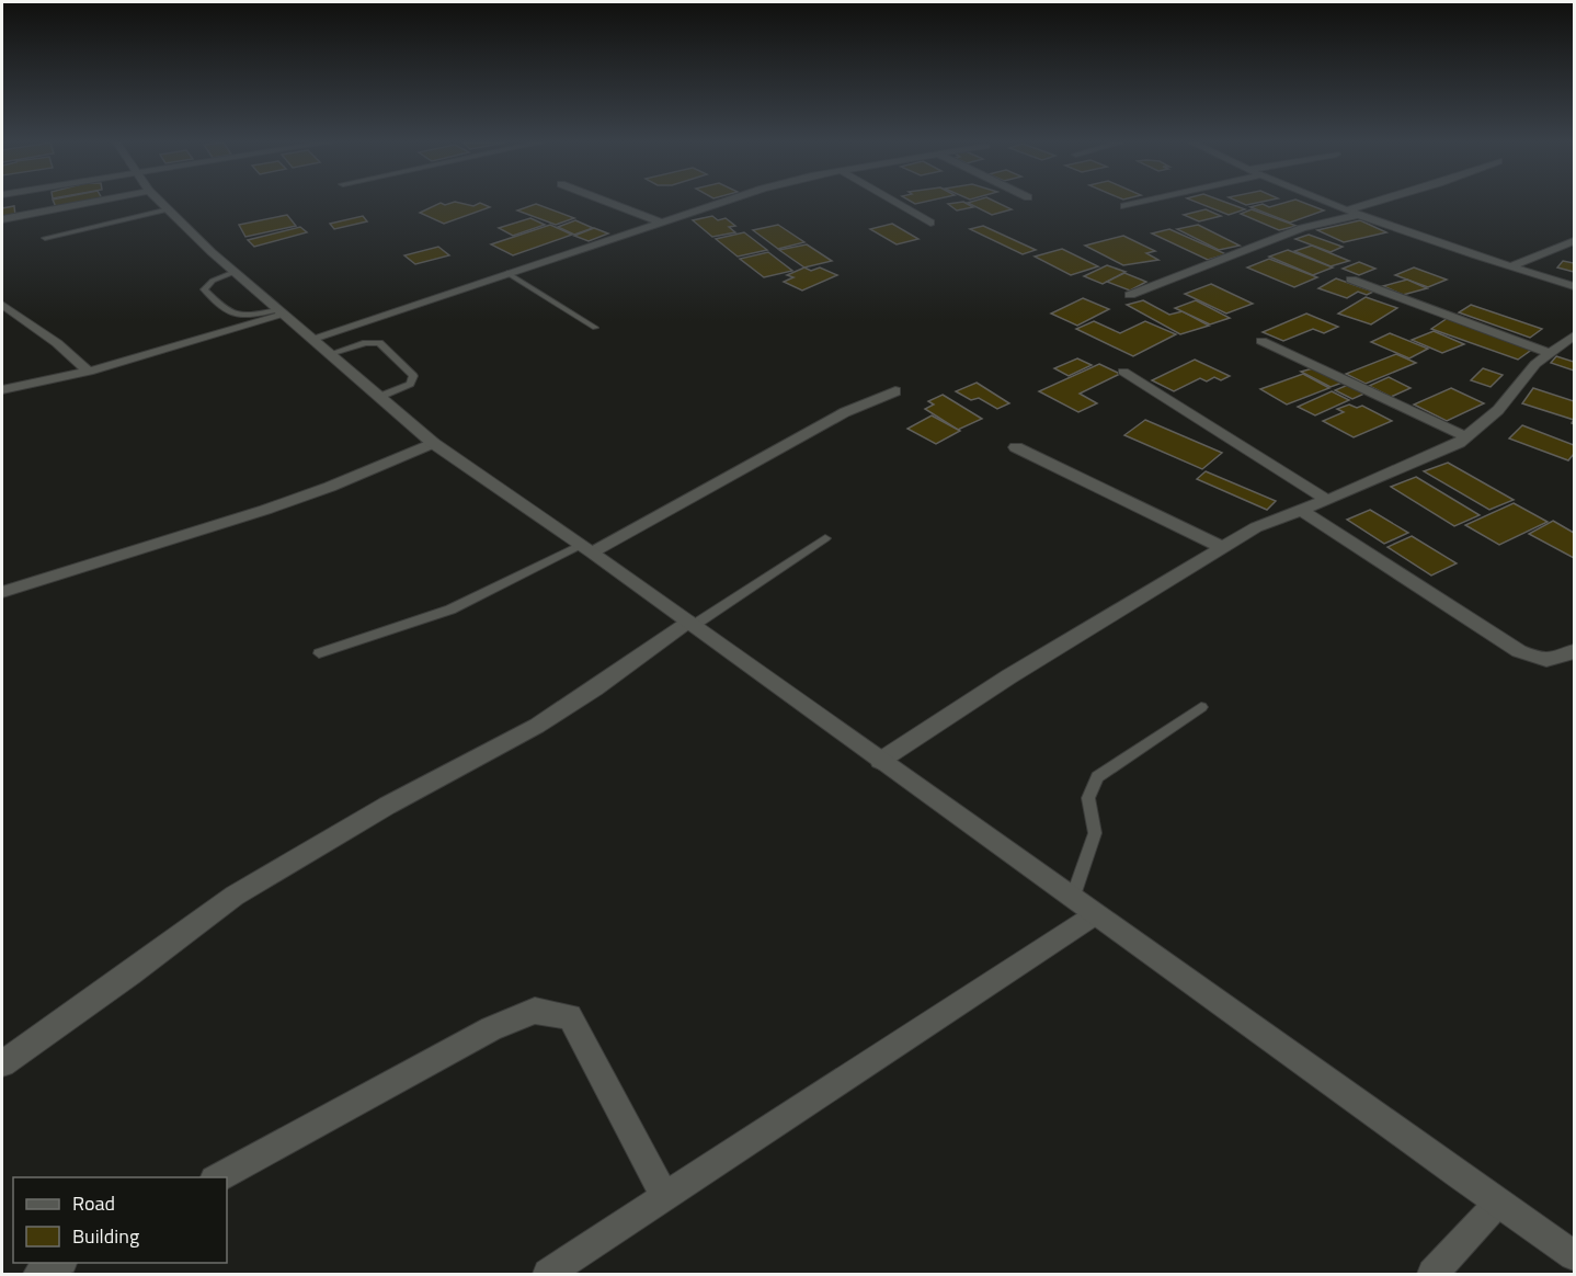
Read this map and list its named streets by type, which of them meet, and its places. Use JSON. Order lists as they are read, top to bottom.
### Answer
{
  "legend": ["Road", "Building"]
}
